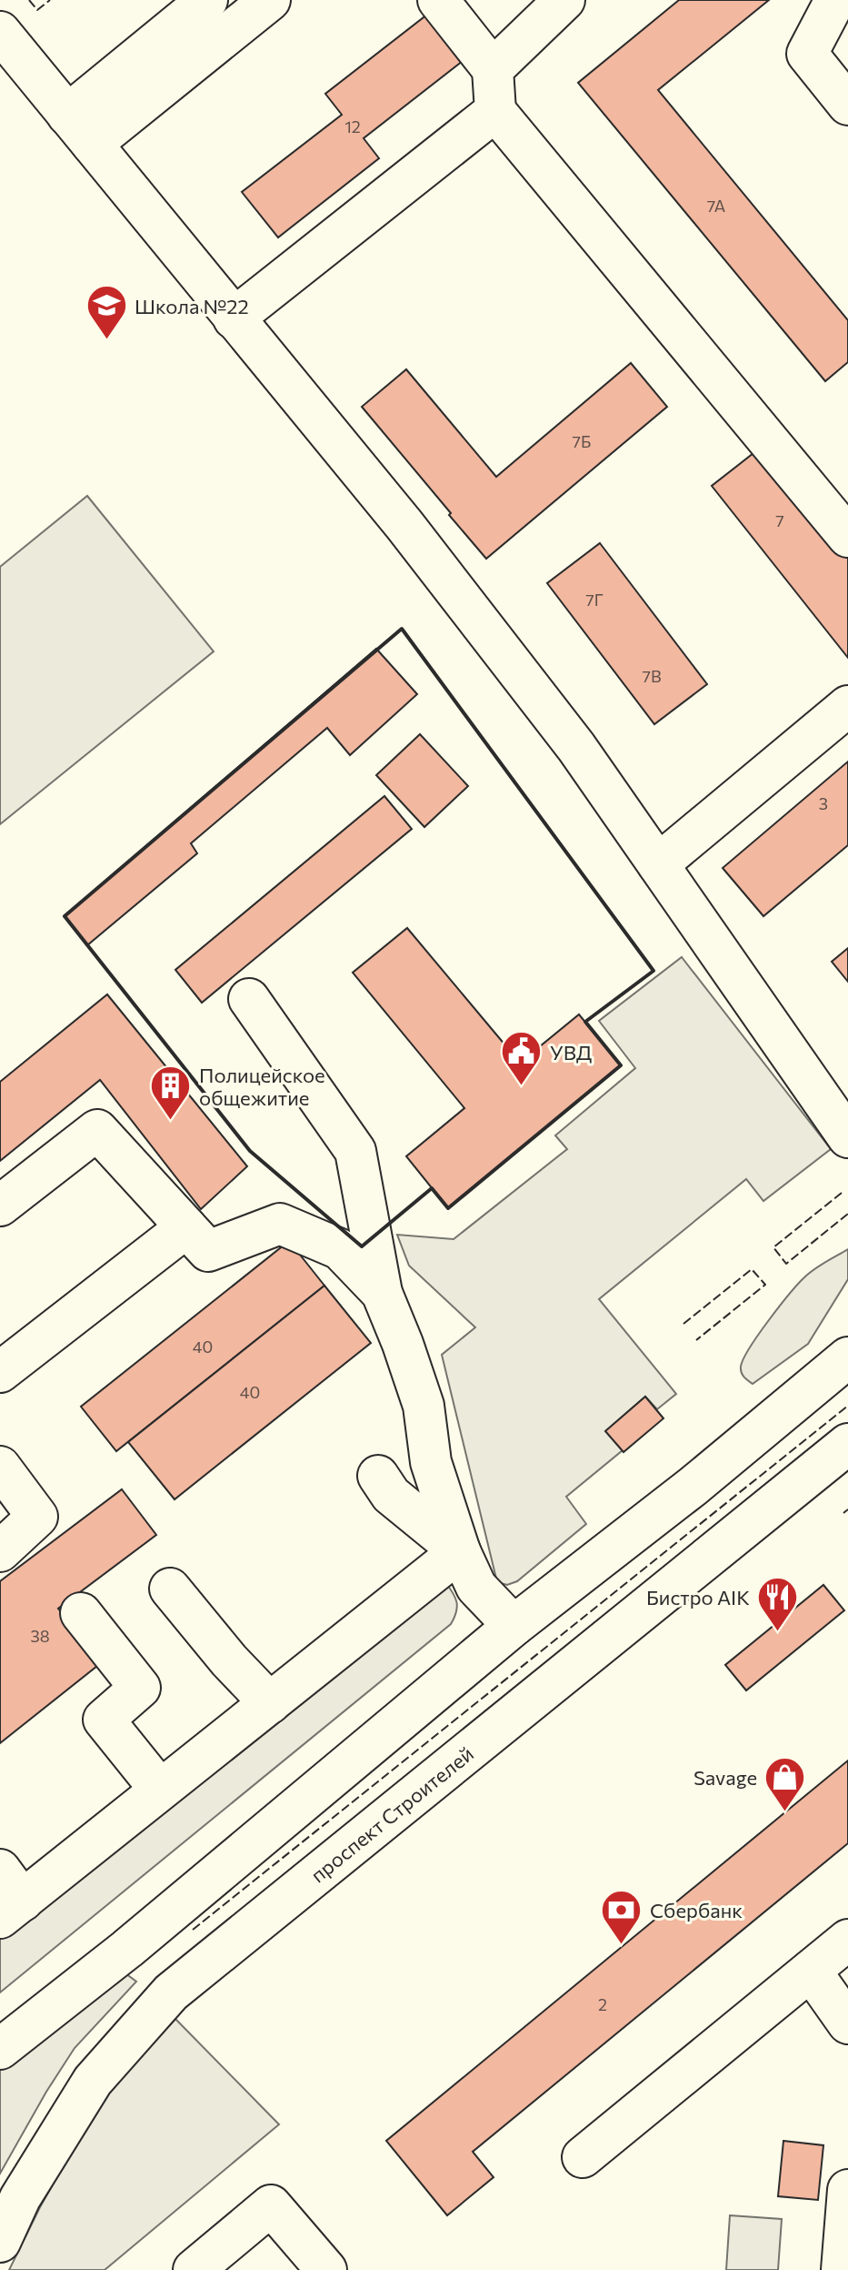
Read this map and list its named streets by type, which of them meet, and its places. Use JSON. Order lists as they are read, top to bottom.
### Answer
{
  "streets": {
    "street": ["проспект Строителей"]
  },
  "places": {
    "school or university": ["Школа №22"],
    "public building": ["УВД"],
    "building": ["Полицейское общежитие"],
    "restaurant": ["Бистро AIK"],
    "shop": ["Savage"],
    "bank": ["Сбербанк"]
  },
  "house_numbers": [
    "12",
    "7А",
    "7Б",
    "7",
    "7Г",
    "7В",
    "3",
    "40",
    "40",
    "38",
    "2"
  ]
}
